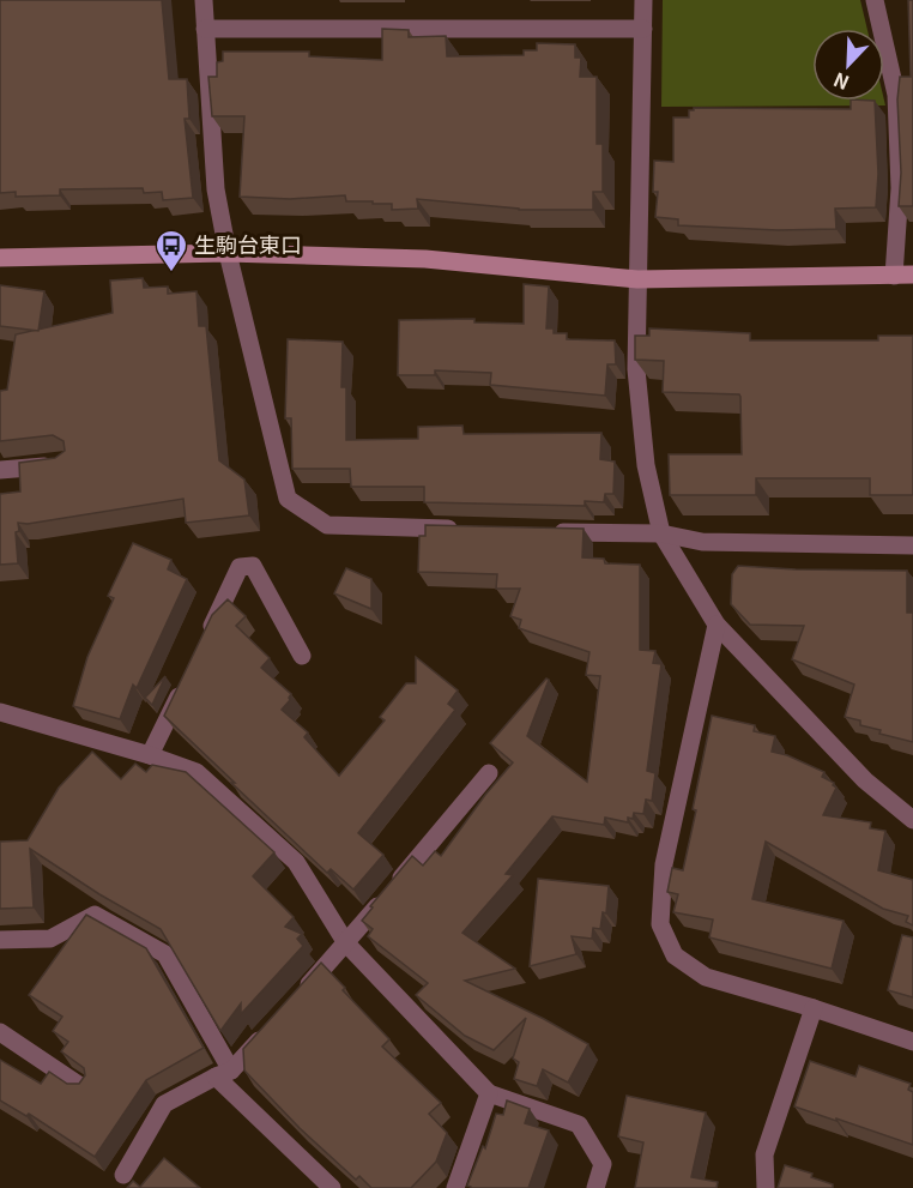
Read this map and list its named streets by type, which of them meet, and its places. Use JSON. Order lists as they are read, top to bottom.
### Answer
{
  "places": {
    "bus stop": ["生駒台東口"]
  },
  "north": "bottom left"
}
